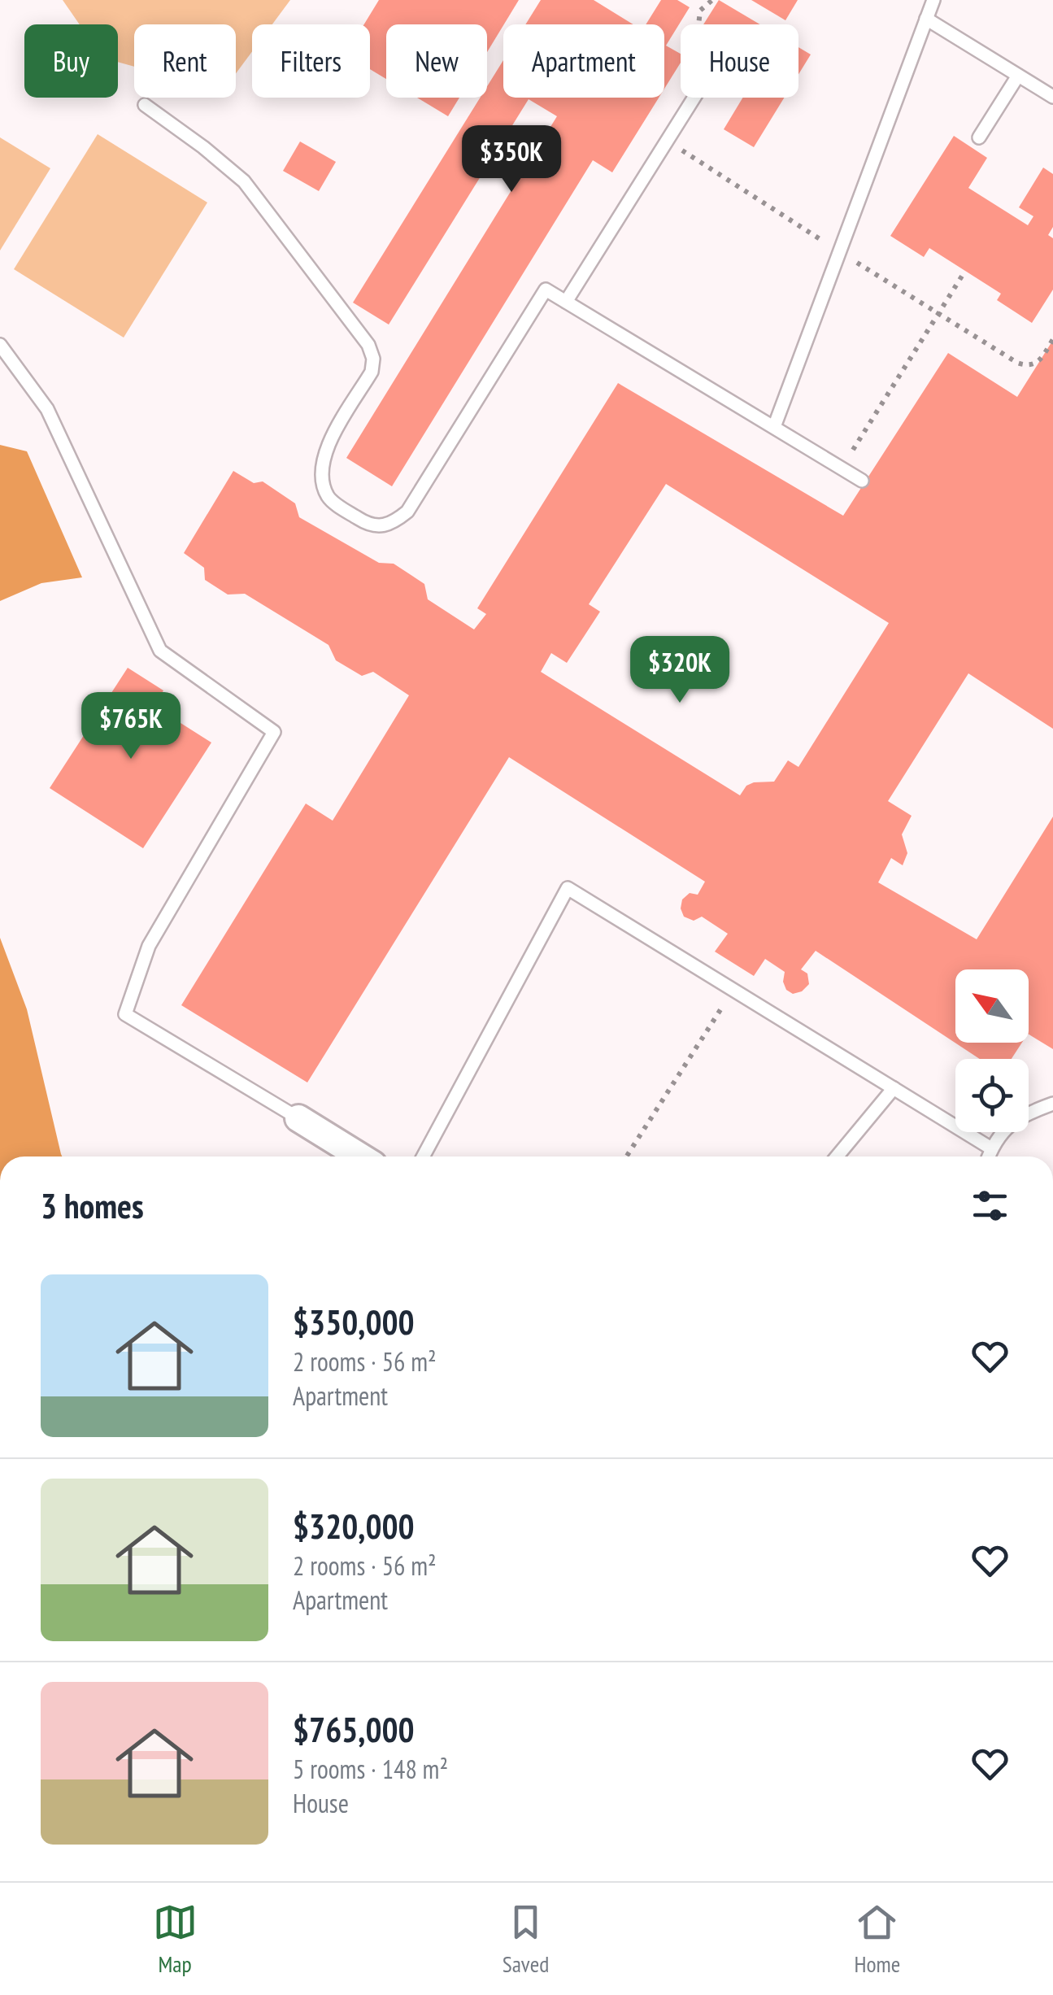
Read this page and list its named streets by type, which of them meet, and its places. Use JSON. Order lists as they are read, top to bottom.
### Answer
{
  "north": "top left",
  "page": {
    "chip": [
      "Buy",
      "Rent",
      "Filters",
      "New",
      "Apartment",
      "House"
    ],
    "price": ["$350K", "$320K", "$765K"],
    "heading": "3 homes",
    "list": [
      {
        "name": "$350,000",
        "note": "2 rooms · 56 m² · Apartment"
      },
      {
        "name": "$320,000",
        "note": "2 rooms · 56 m² · Apartment"
      },
      {
        "name": "$765,000",
        "note": "5 rooms · 148 m² · House"
      }
    ],
    "tabs": ["Map", "Saved", "Home"]
  }
}
